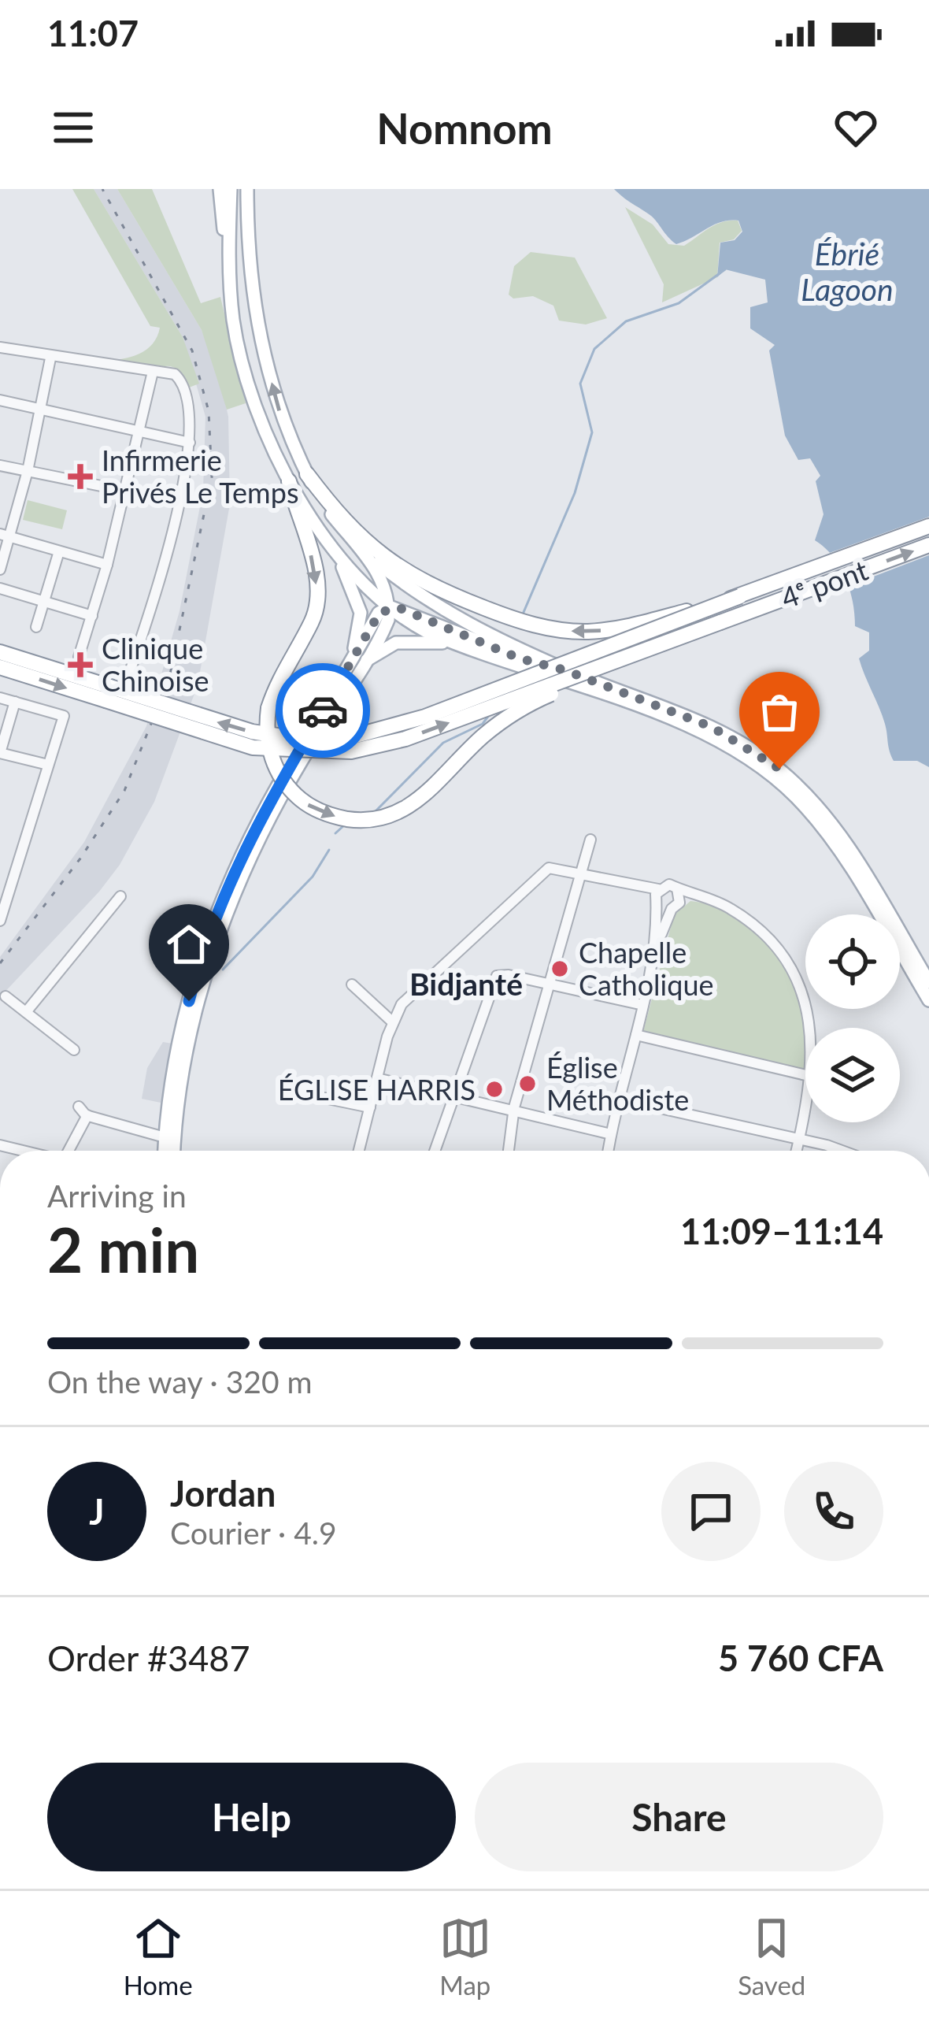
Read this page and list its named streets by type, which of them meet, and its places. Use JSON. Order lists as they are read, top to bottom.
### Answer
{
  "streets": {
    "highway": ["4ᵉ pont"]
  },
  "districts": ["Bidjanté"],
  "water": ["Ébrié Lagoon"],
  "places": {
    "health": ["Infirmerie Privés Le Temps", "Clinique Chinoise"],
    "other": ["Chapelle Catholique", "Église Méthodiste", "ÉGLISE HARRIS"]
  },
  "page": {
    "status": "11:07",
    "header": "Nomnom",
    "heading": ["2 min", "Arriving in", "11:09–11:14"],
    "panel": [
      "Jordan",
      "Courier · 4.9",
      "Order #3487",
      "5 760 CFA"
    ],
    "bar": "On the way · 320 m",
    "round": "J",
    "buttons": ["Help", "Share"],
    "tabs": ["Home", "Map", "Saved"]
  }
}
